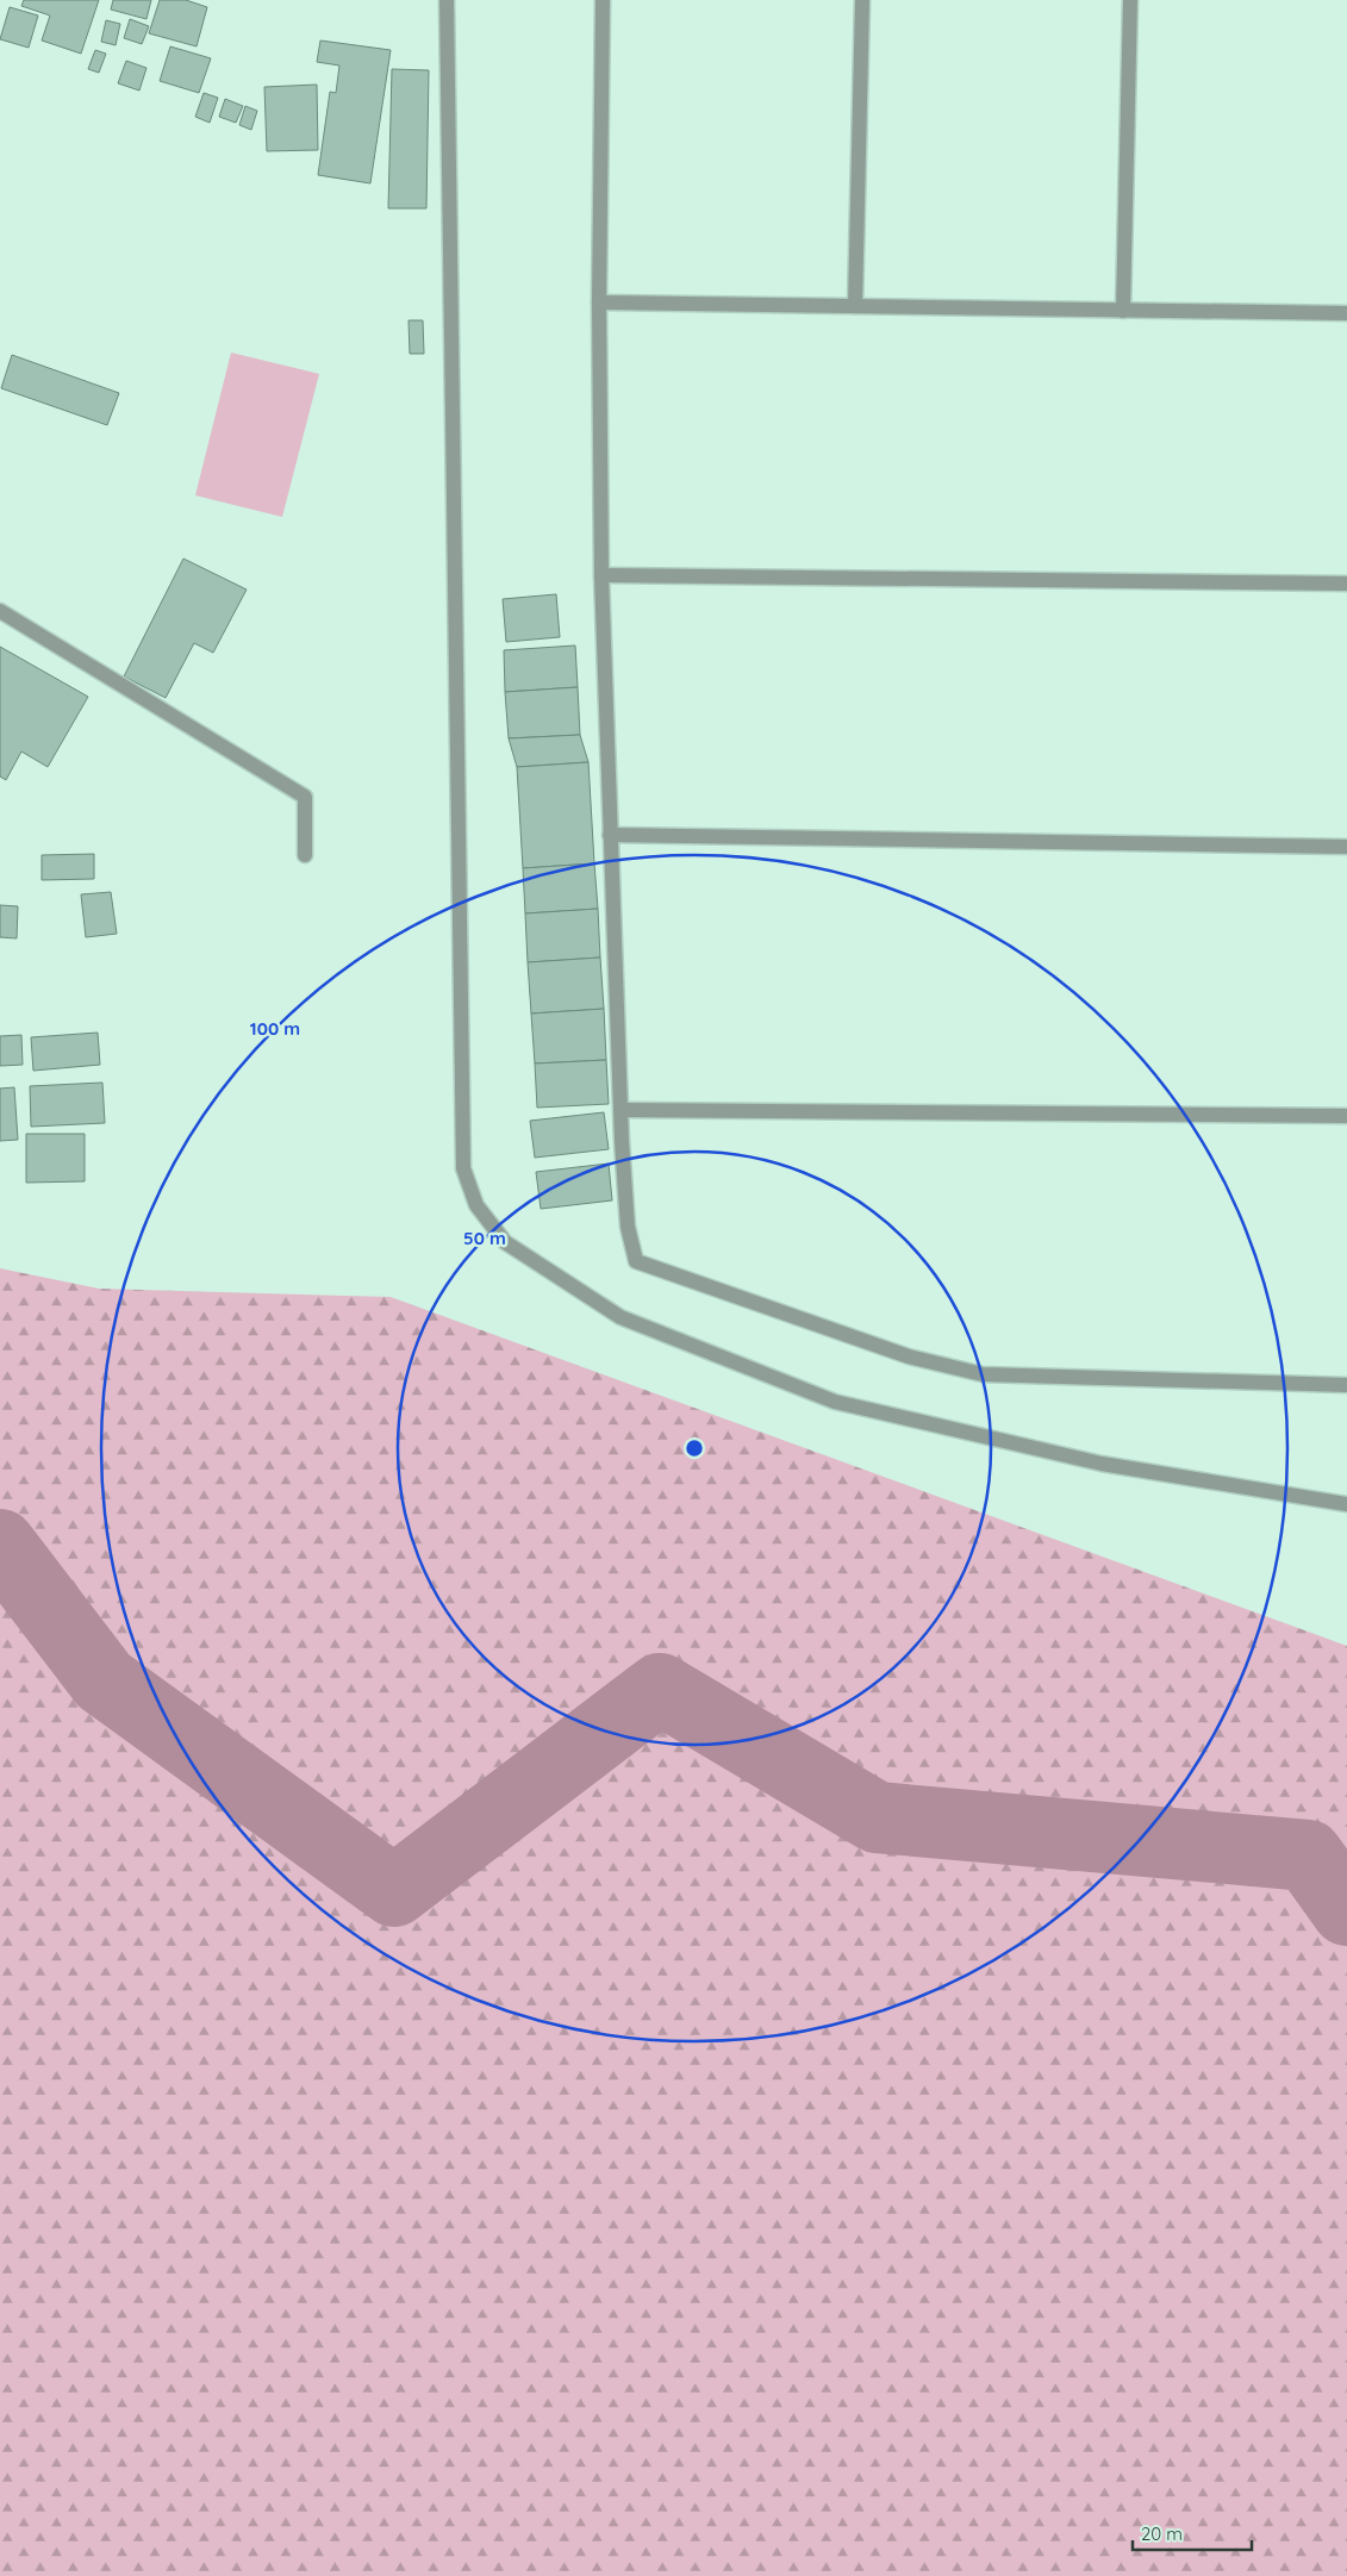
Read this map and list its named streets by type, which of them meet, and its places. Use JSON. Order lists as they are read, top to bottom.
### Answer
{
  "scale_bar": "20 m",
  "rings": ["100 m", "50 m"]
}
